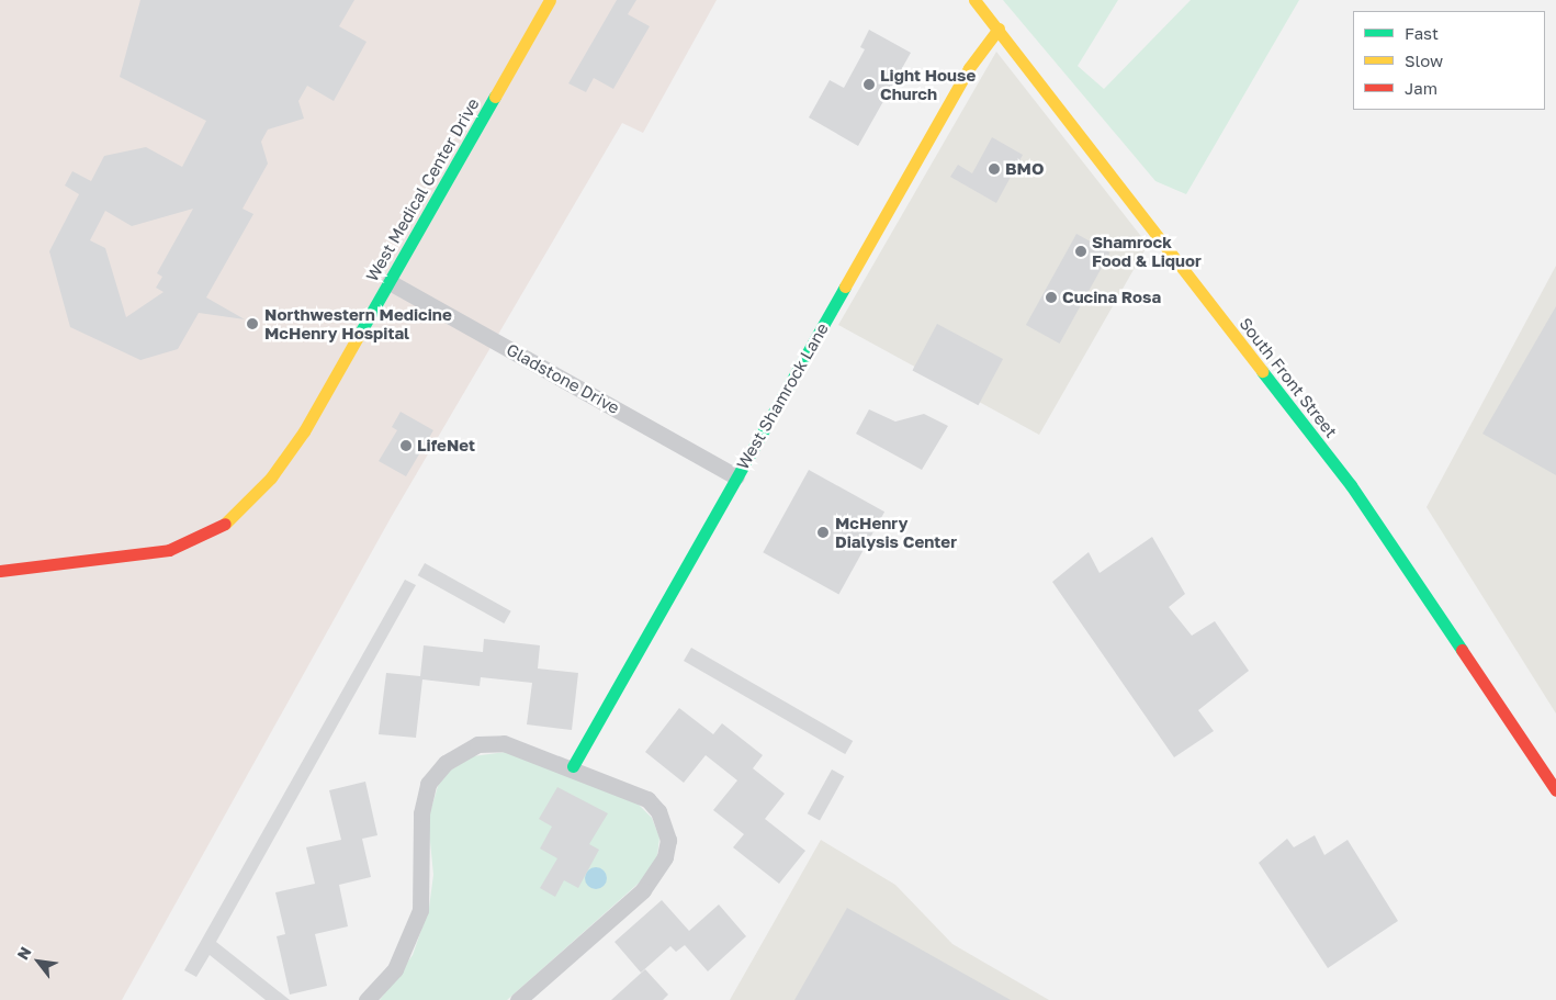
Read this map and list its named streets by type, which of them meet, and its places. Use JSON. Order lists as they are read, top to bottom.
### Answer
{
  "streets": {
    "street": [
      "West Medical Center Drive",
      "South Front Street",
      "Gladstone Drive",
      "West Shamrock Lane"
    ]
  },
  "crossings": [
    ["West Medical Center Drive", "Gladstone Drive"],
    ["South Front Street", "West Shamrock Lane"],
    ["Gladstone Drive", "West Shamrock Lane"]
  ],
  "places": [
    "Light House Church",
    "BMO",
    "Shamrock Food & Liquor",
    "Cucina Rosa",
    "Northwestern Medicine McHenry Hospital",
    "LifeNet",
    "McHenry Dialysis Center"
  ],
  "legend": ["Fast", "Slow", "Jam"],
  "north": "top left"
}
